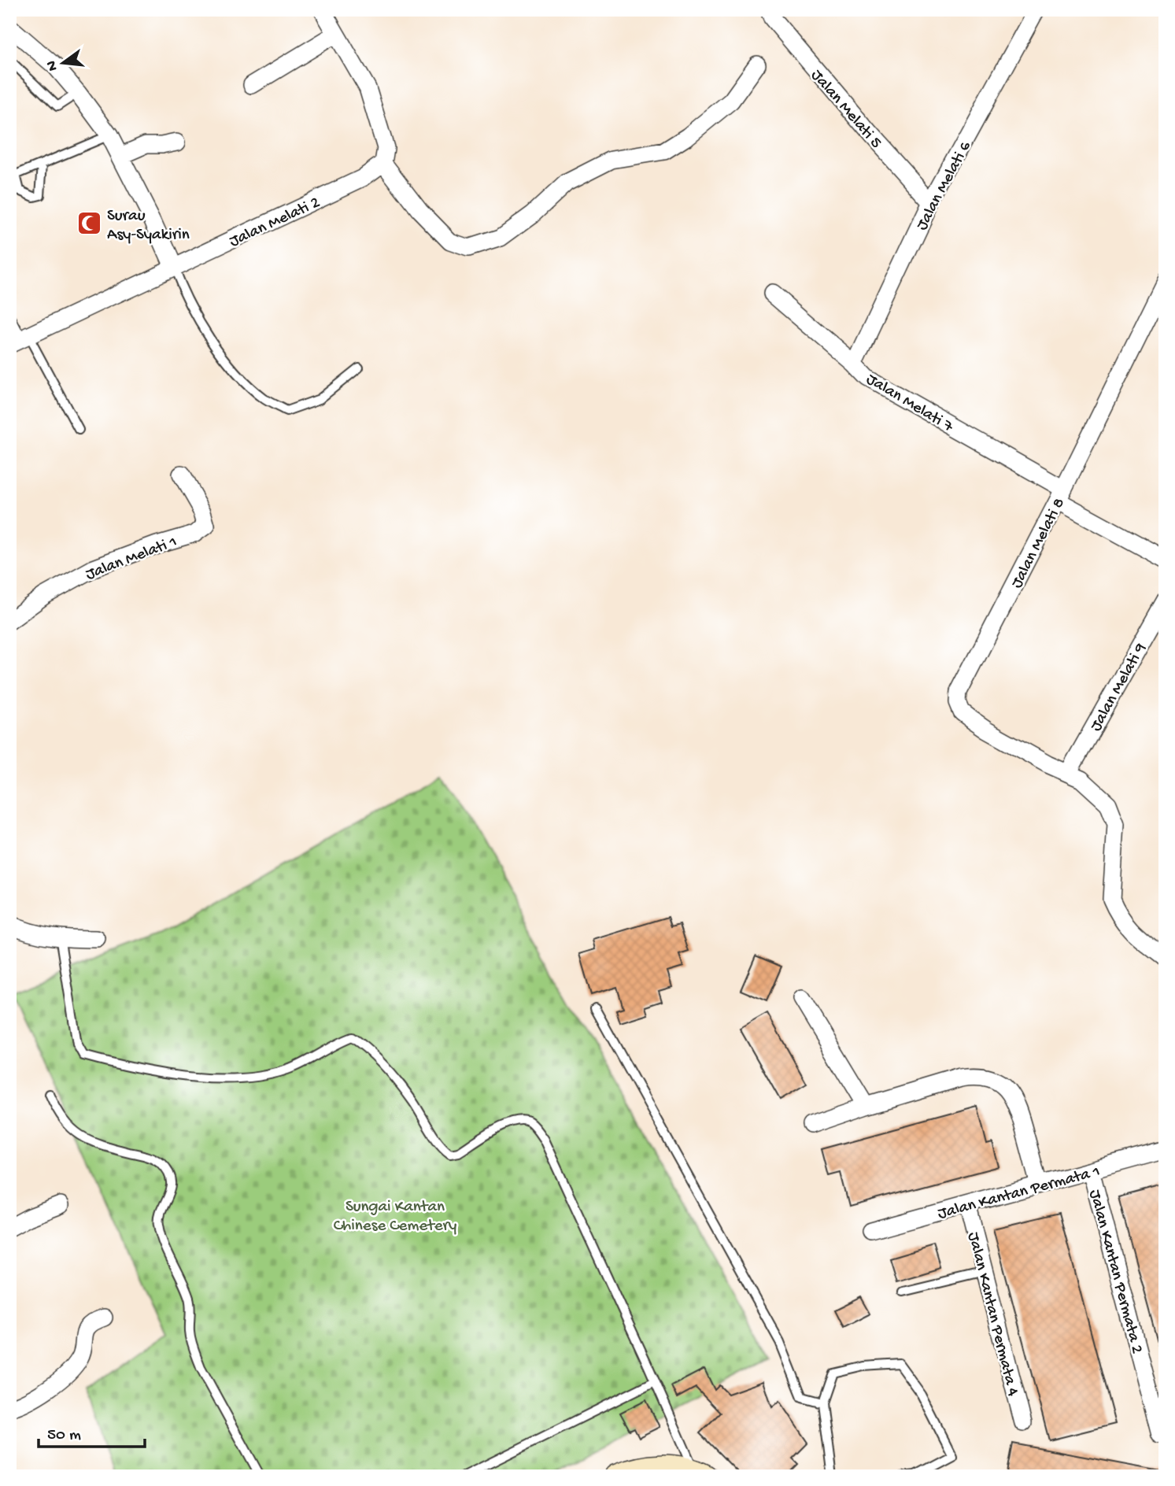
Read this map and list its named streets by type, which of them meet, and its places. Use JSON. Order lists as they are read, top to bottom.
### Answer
{
  "streets": {
    "street": [
      "Jalan Melati 5",
      "Jalan Melati 6",
      "Jalan Melati 2",
      "Jalan Melati 7",
      "Jalan Melati 8",
      "Jalan Melati 1",
      "Jalan Melati 9",
      "Jalan Kantan Permata 1",
      "Jalan Kantan Permata 2",
      "Jalan Kantan Permata 4"
    ]
  },
  "crossings": [
    ["Jalan Melati 5", "Jalan Melati 6"],
    ["Jalan Melati 6", "Jalan Melati 7"],
    ["Jalan Melati 7", "Jalan Melati 8"],
    ["Jalan Melati 8", "Jalan Melati 9"],
    ["Jalan Kantan Permata 1", "Jalan Kantan Permata 2"],
    ["Jalan Kantan Permata 1", "Jalan Kantan Permata 4"]
  ],
  "parks": ["Sungai Kantan Chinese Cemetery"],
  "places": {
    "mosque": ["Surau Asy-Syakirin"]
  },
  "scale_bar": "50 m",
  "north": "left"
}
